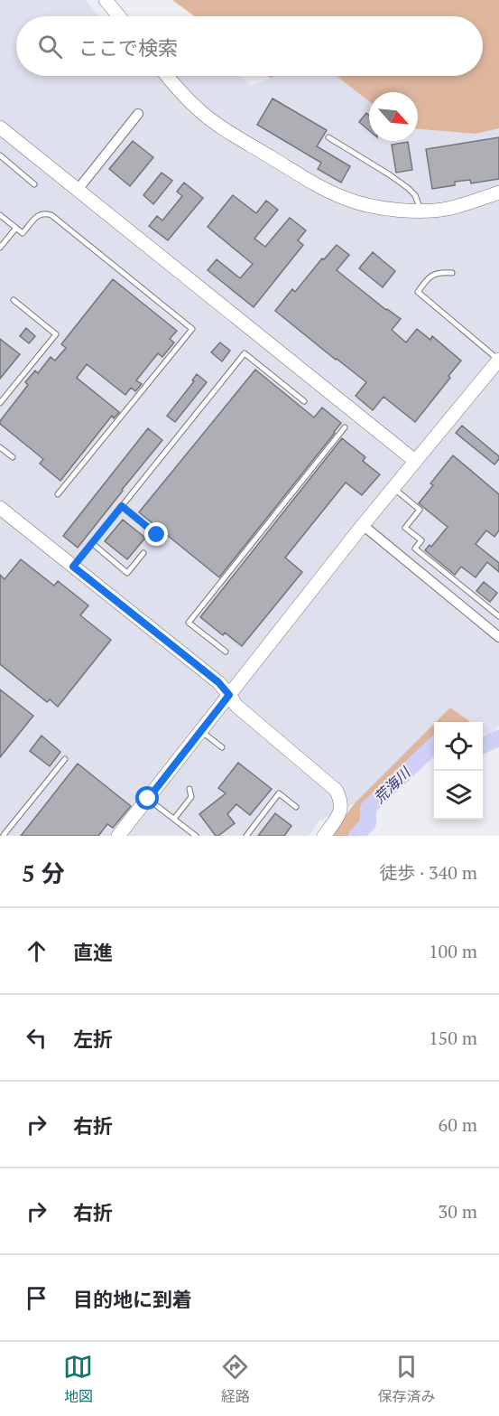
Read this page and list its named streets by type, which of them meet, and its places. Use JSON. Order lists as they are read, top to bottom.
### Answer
{
  "water": ["荒海川"],
  "north": "bottom right",
  "page": {
    "search": "ここで検索",
    "heading": ["5 分", "徒歩 · 340 m"],
    "list": [
      ["直進", "100 m"],
      ["左折", "150 m"],
      ["右折", "60 m"],
      ["右折", "30 m"],
      "目的地に到着"
    ],
    "nav": ["地図", "経路", "保存済み"]
  }
}
